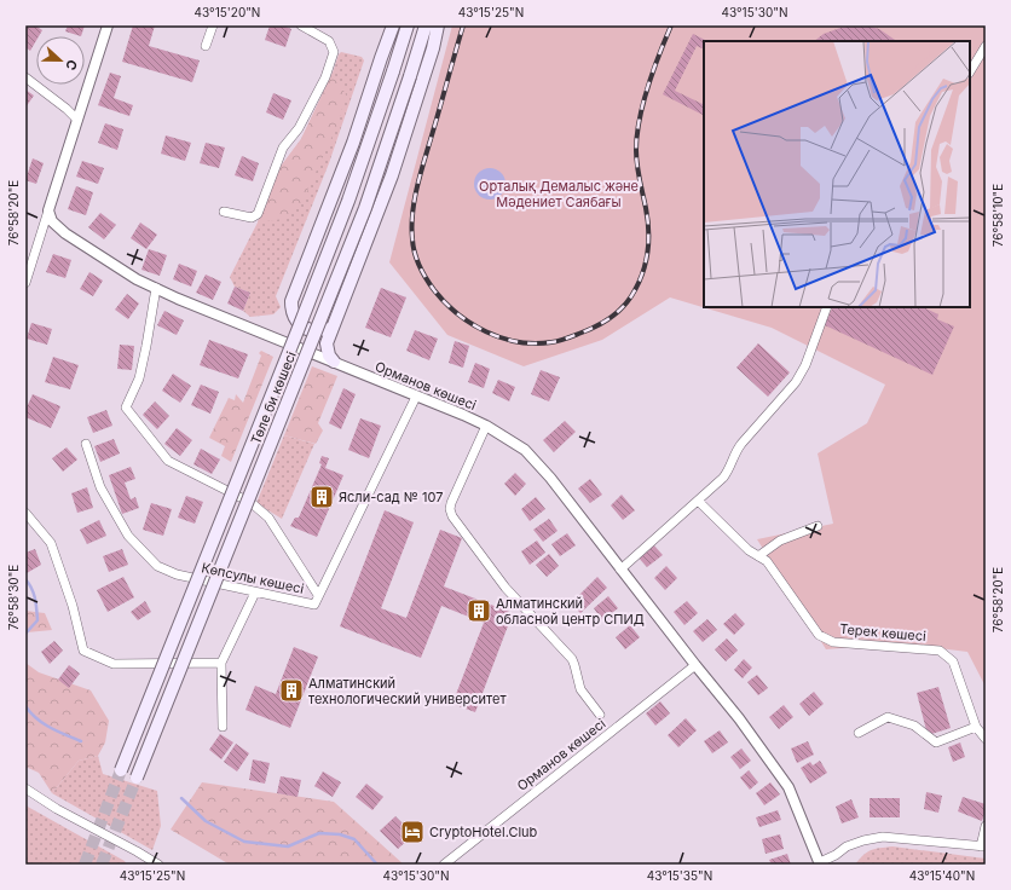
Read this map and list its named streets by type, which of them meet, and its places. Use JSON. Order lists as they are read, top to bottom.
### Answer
{
  "streets": {
    "main road": ["Төле би көшесі"],
    "street": ["Орманов көшесі", "Көпсулы көшесі", "Терек көшесі"]
  },
  "crossings": [
    ["Орманов көшесі", "Көпсулы көшесі"]
  ],
  "parks": ["Орталық Демалыс және Мәдениет Саябағы"],
  "places": {
    "building": ["Ясли-сад № 107", "Алматинский обласной центр СПИД", "Алматинский технологический университет"],
    "hotel": ["CryptoHotel.Club"]
  },
  "north": "right",
  "coordinates": [
    "43°15'20\"N",
    "43°15'25\"N",
    "43°15'30\"N",
    "76°58'20\"E",
    "76°58'10\"E",
    "76°58'30\"E",
    "43°15'35\"N",
    "43°15'40\"N"
  ]
}
